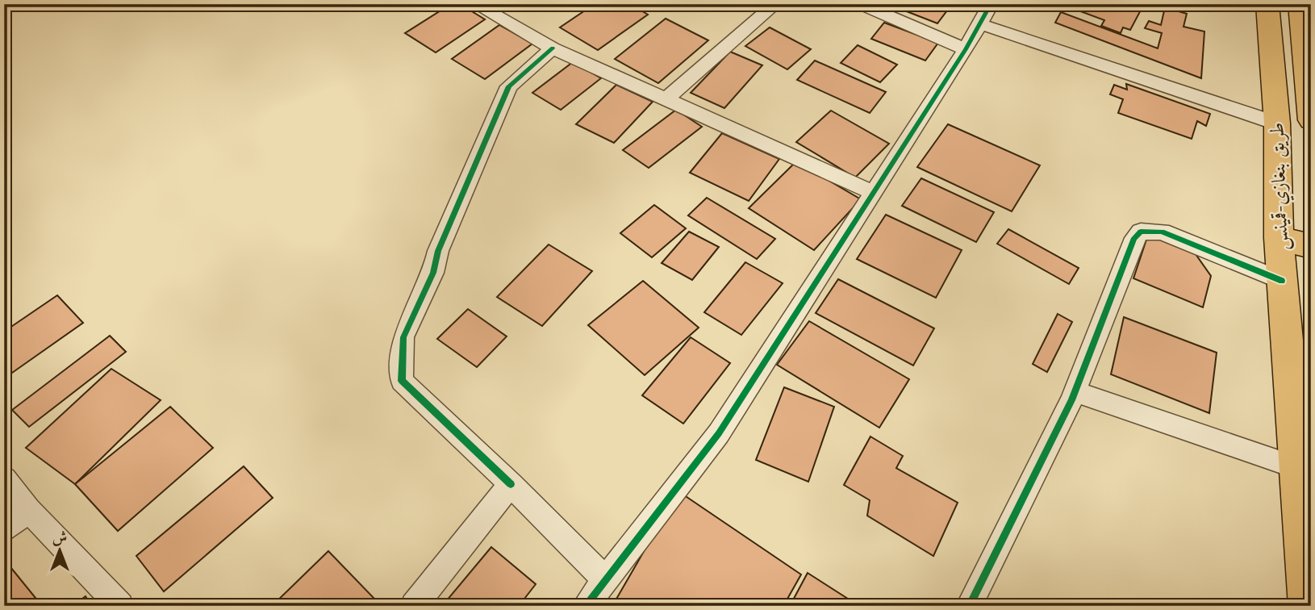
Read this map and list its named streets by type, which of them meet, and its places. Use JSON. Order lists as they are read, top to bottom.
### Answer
{
  "streets": {
    "main road": ["طريق بنغازي-قمينس"]
  },
  "north": "top"
}
